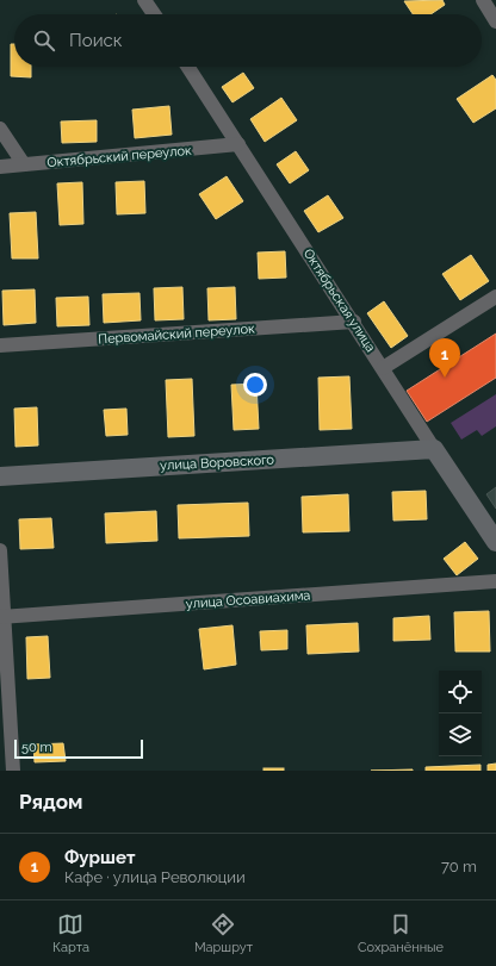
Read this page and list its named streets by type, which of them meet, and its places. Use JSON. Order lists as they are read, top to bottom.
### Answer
{
  "streets": {
    "street": [
      "Октябрьский переулок",
      "Октябрьская улица",
      "Первомайский переулок",
      "улица Воровского",
      "улица Осоавиахима"
    ]
  },
  "crossings": [
    ["Октябрьский переулок", "Октябрьская улица"],
    ["Октябрьская улица", "Первомайский переулок"],
    ["Октябрьская улица", "улица Воровского"]
  ],
  "scale_bar": "50 m",
  "page": {
    "search": "Поиск",
    "pins": "1",
    "scale": "50 m",
    "heading": "Рядом",
    "list": [
      {
        "mark": "1",
        "name": "Фуршет",
        "note": "Кафе · улица Революции",
        "value": "70 m"
      }
    ],
    "nav": ["Карта", "Маршрут", "Сохранённые"]
  }
}
